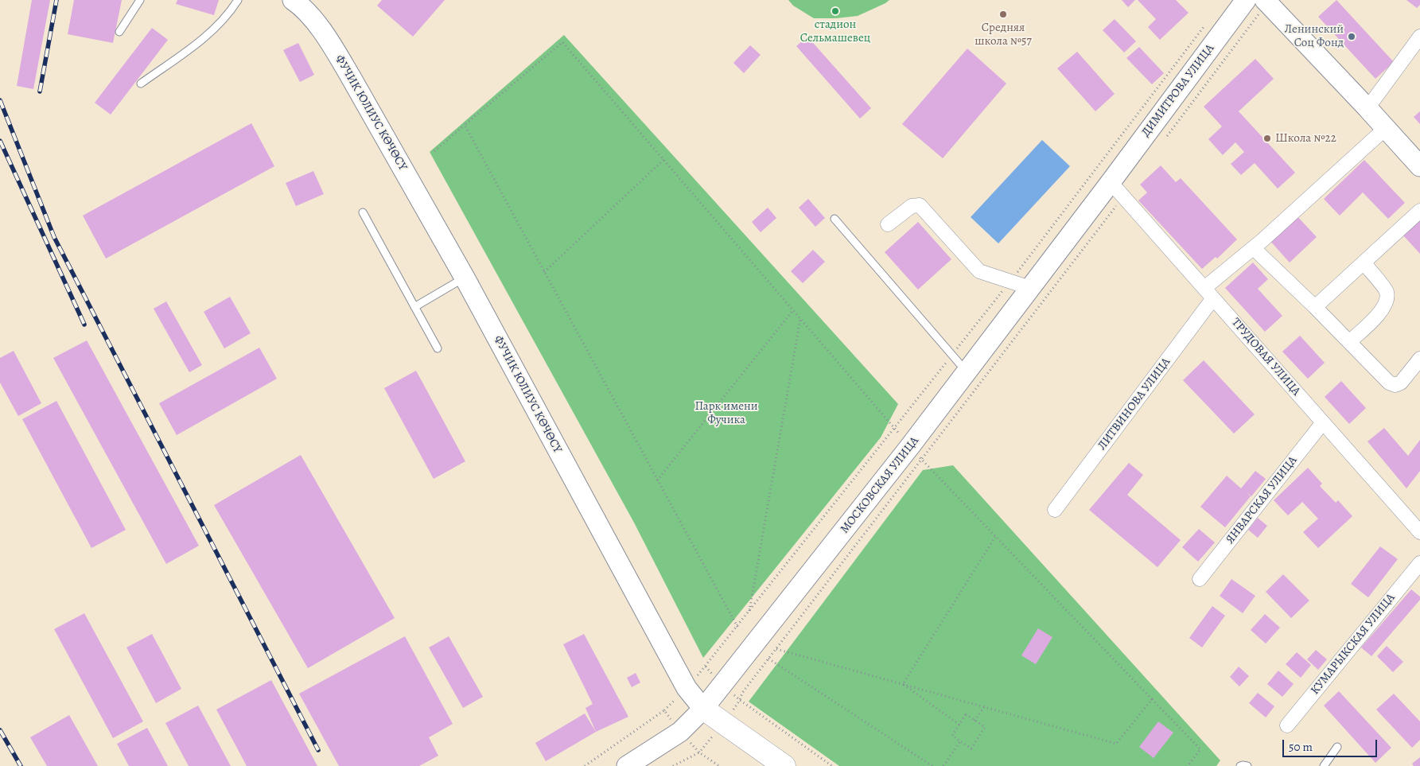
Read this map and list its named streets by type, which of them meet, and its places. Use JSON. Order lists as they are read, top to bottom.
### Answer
{
  "streets": {
    "main road": ["ДИМИТРОВА УЛИЦА", "ФУЧИК ЮЛИУС КӨЧӨСҮ", "МОСКОВСКАЯ УЛИЦА"],
    "street": [
      "ТРУДОВАЯ УЛИЦА",
      "ЛИТВИНОВА УЛИЦА",
      "ЯНВАРСКАЯ УЛИЦА",
      "КУМАРЫКСКАЯ УЛИЦА"
    ]
  },
  "crossings": [
    ["ДИМИТРОВА УЛИЦА", "ТРУДОВАЯ УЛИЦА"],
    ["ДИМИТРОВА УЛИЦА", "МОСКОВСКАЯ УЛИЦА"],
    ["ФУЧИК ЮЛИУС КӨЧӨСҮ", "МОСКОВСКАЯ УЛИЦА"],
    ["ТРУДОВАЯ УЛИЦА", "ЛИТВИНОВА УЛИЦА"],
    ["ТРУДОВАЯ УЛИЦА", "МОСКОВСКАЯ УЛИЦА"],
    ["ТРУДОВАЯ УЛИЦА", "ЯНВАРСКАЯ УЛИЦА"]
  ],
  "parks": ["Парк имени Фучика"],
  "places": [
    "стадион Сельмашевец",
    "Средняя школа №57",
    "Ленинский Соц Фонд",
    "Школа №22"
  ],
  "scale_bar": "50 m"
}
